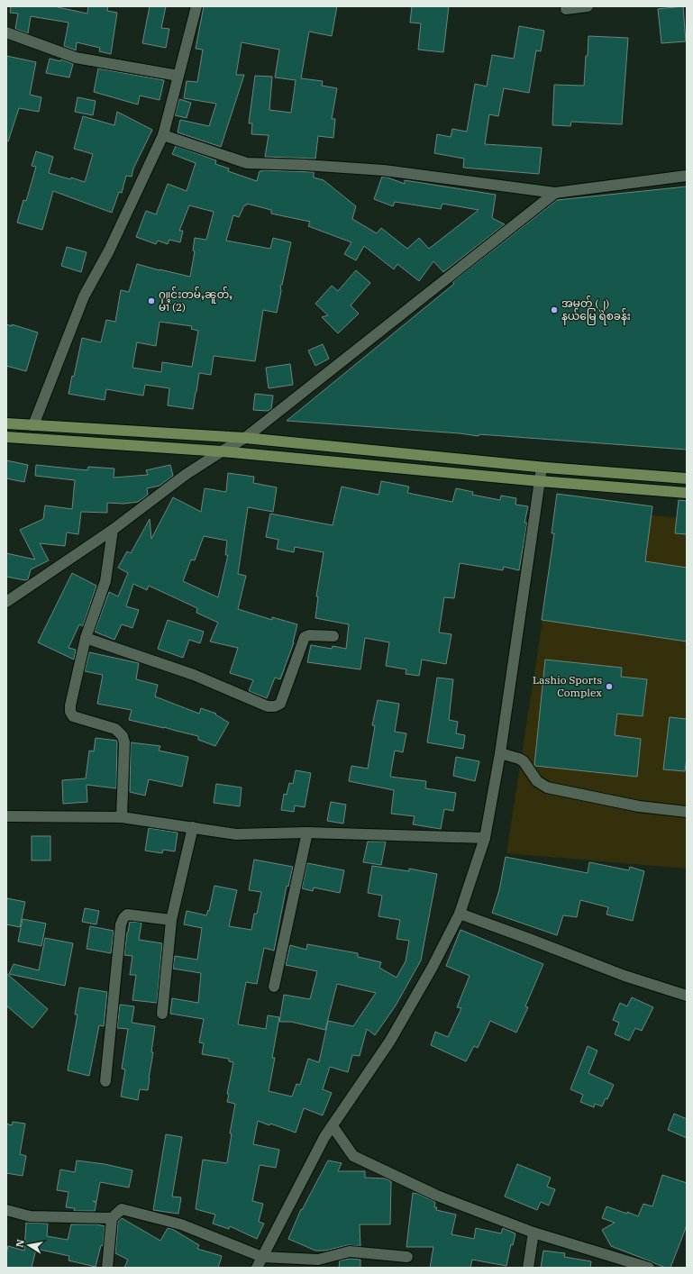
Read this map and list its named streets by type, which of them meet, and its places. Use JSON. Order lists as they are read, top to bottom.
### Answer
{
  "places": ["ႁူင်းတမ်ႇၼူတ်ႇ မၢႆ (2)", "အမှတ် (၂) နယ်မြေ ရဲစခန်း", "Lashio Sports Complex"],
  "north": "left"
}
